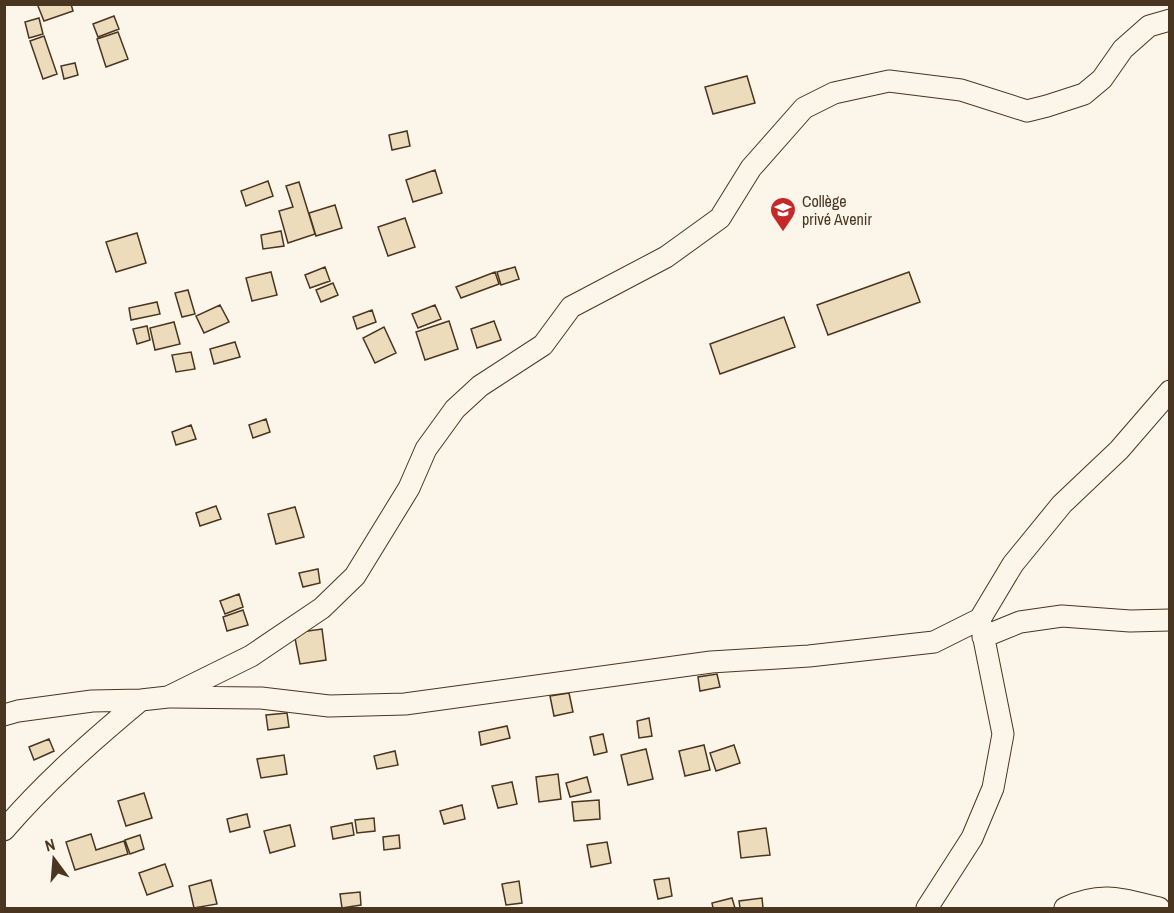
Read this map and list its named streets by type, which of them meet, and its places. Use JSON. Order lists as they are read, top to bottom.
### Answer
{
  "places": {
    "school or university": ["Collège privé Avenir"]
  },
  "north": "top"
}
